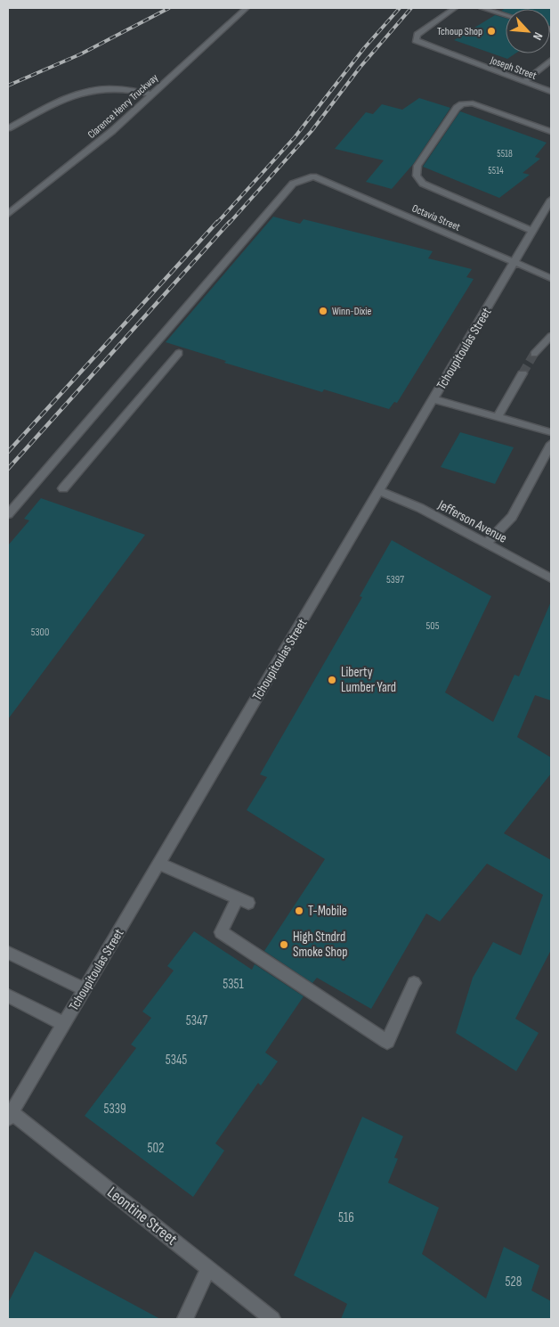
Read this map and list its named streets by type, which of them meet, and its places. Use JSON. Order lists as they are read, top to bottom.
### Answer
{
  "streets": {
    "street": [
      "Joseph Street",
      "Clarence Henry Truckway",
      "Octavia Street",
      "Tchoupitoulas Street",
      "Jefferson Avenue",
      "Leontine Street"
    ]
  },
  "crossings": [
    ["Octavia Street", "Tchoupitoulas Street"],
    ["Tchoupitoulas Street", "Jefferson Avenue"],
    ["Tchoupitoulas Street", "Leontine Street"]
  ],
  "places": [
    "Tchoup Shop",
    "Winn-Dixie",
    "Liberty Lumber Yard",
    "T-Mobile",
    "High Stndrd Smoke Shop"
  ],
  "house_numbers": [
    "5518",
    "5514",
    "5397",
    "505",
    "5300",
    "5351",
    "5347",
    "5345",
    "5339",
    "502",
    "516",
    "528"
  ],
  "north": "bottom right"
}
